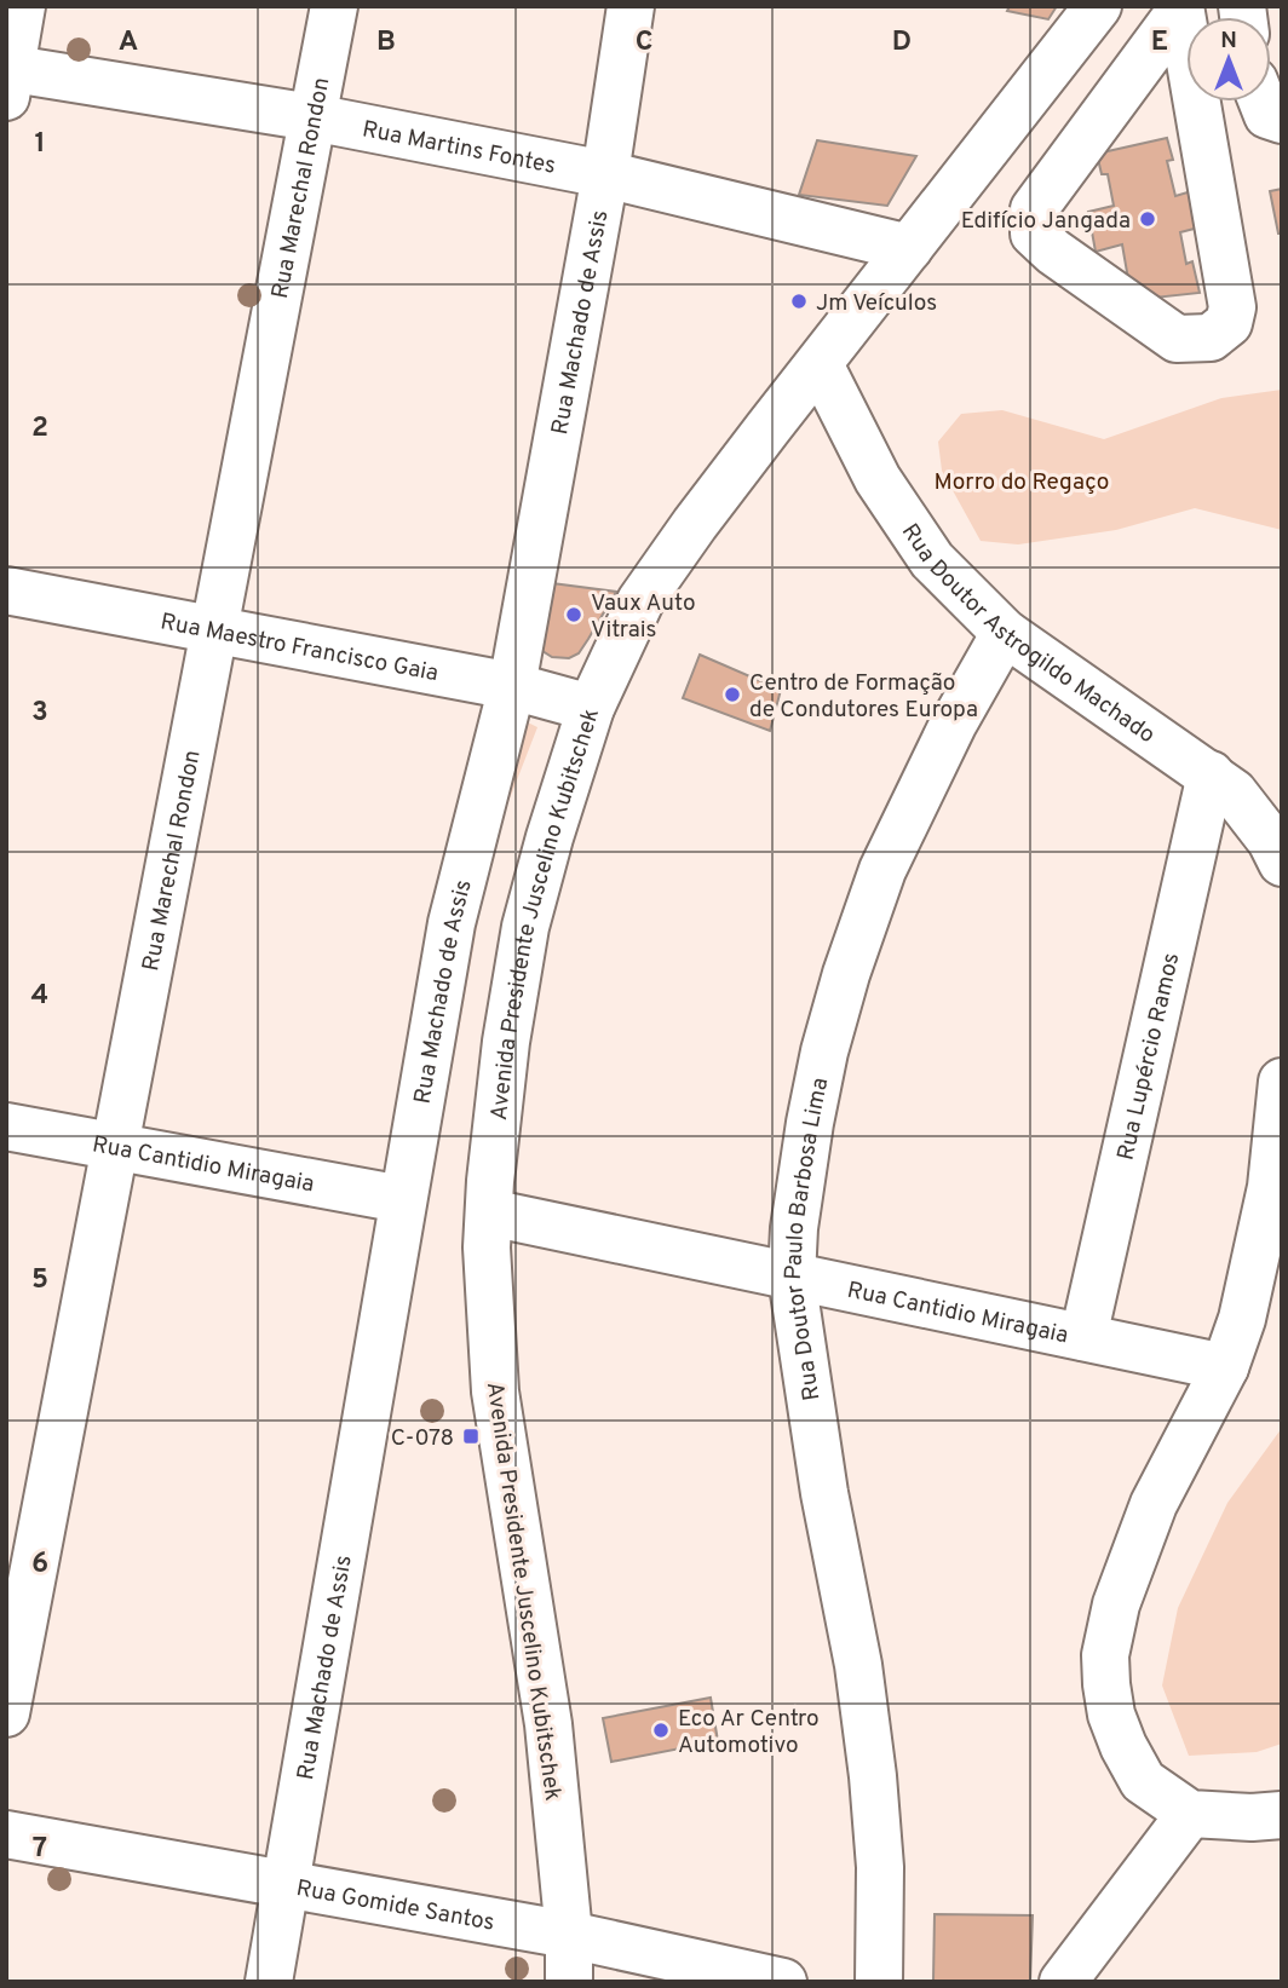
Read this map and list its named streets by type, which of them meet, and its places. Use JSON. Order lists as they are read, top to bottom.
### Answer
{
  "streets": {
    "street": [
      "Rua Martins Fontes",
      "Rua Marechal Rondon",
      "Rua Machado de Assis",
      "Rua Doutor Astrogildo Machado",
      "Rua Maestro Francisco Gaia",
      "Avenida Presidente Juscelino Kubitschek",
      "Rua Lupércio Ramos",
      "Rua Cantidio Miragaia",
      "Rua Doutor Paulo Barbosa Lima",
      "Rua Gomide Santos"
    ]
  },
  "crossings": [
    ["Rua Martins Fontes", "Rua Marechal Rondon"],
    ["Rua Martins Fontes", "Rua Machado de Assis"],
    ["Rua Martins Fontes", "Avenida Presidente Juscelino Kubitschek"],
    ["Rua Marechal Rondon", "Rua Maestro Francisco Gaia"],
    ["Rua Marechal Rondon", "Rua Cantidio Miragaia"],
    ["Rua Machado de Assis", "Rua Maestro Francisco Gaia"],
    ["Rua Machado de Assis", "Rua Cantidio Miragaia"],
    ["Rua Machado de Assis", "Rua Gomide Santos"],
    ["Rua Doutor Astrogildo Machado", "Avenida Presidente Juscelino Kubitschek"],
    ["Rua Doutor Astrogildo Machado", "Rua Lupércio Ramos"],
    ["Rua Doutor Astrogildo Machado", "Rua Doutor Paulo Barbosa Lima"],
    ["Rua Maestro Francisco Gaia", "Avenida Presidente Juscelino Kubitschek"],
    ["Avenida Presidente Juscelino Kubitschek", "Rua Cantidio Miragaia"],
    ["Avenida Presidente Juscelino Kubitschek", "Rua Gomide Santos"],
    ["Rua Lupércio Ramos", "Rua Cantidio Miragaia"],
    ["Rua Cantidio Miragaia", "Rua Doutor Paulo Barbosa Lima"]
  ],
  "parks": ["Morro do Regaço"],
  "places": {
    "other": [
      "Edifício Jangada",
      "Jm Veículos",
      "Vaux Auto Vitrais",
      "Centro de Formação de Condutores Europa",
      "Eco Ar Centro Automotivo"
    ],
    "transit": ["C-078"]
  },
  "north": "top",
  "grid": {
    "columns": [
      "A",
      "B",
      "C",
      "D",
      "E"
    ],
    "rows": [
      "1",
      "2",
      "3",
      "4",
      "5",
      "6",
      "7"
    ]
  }
}
